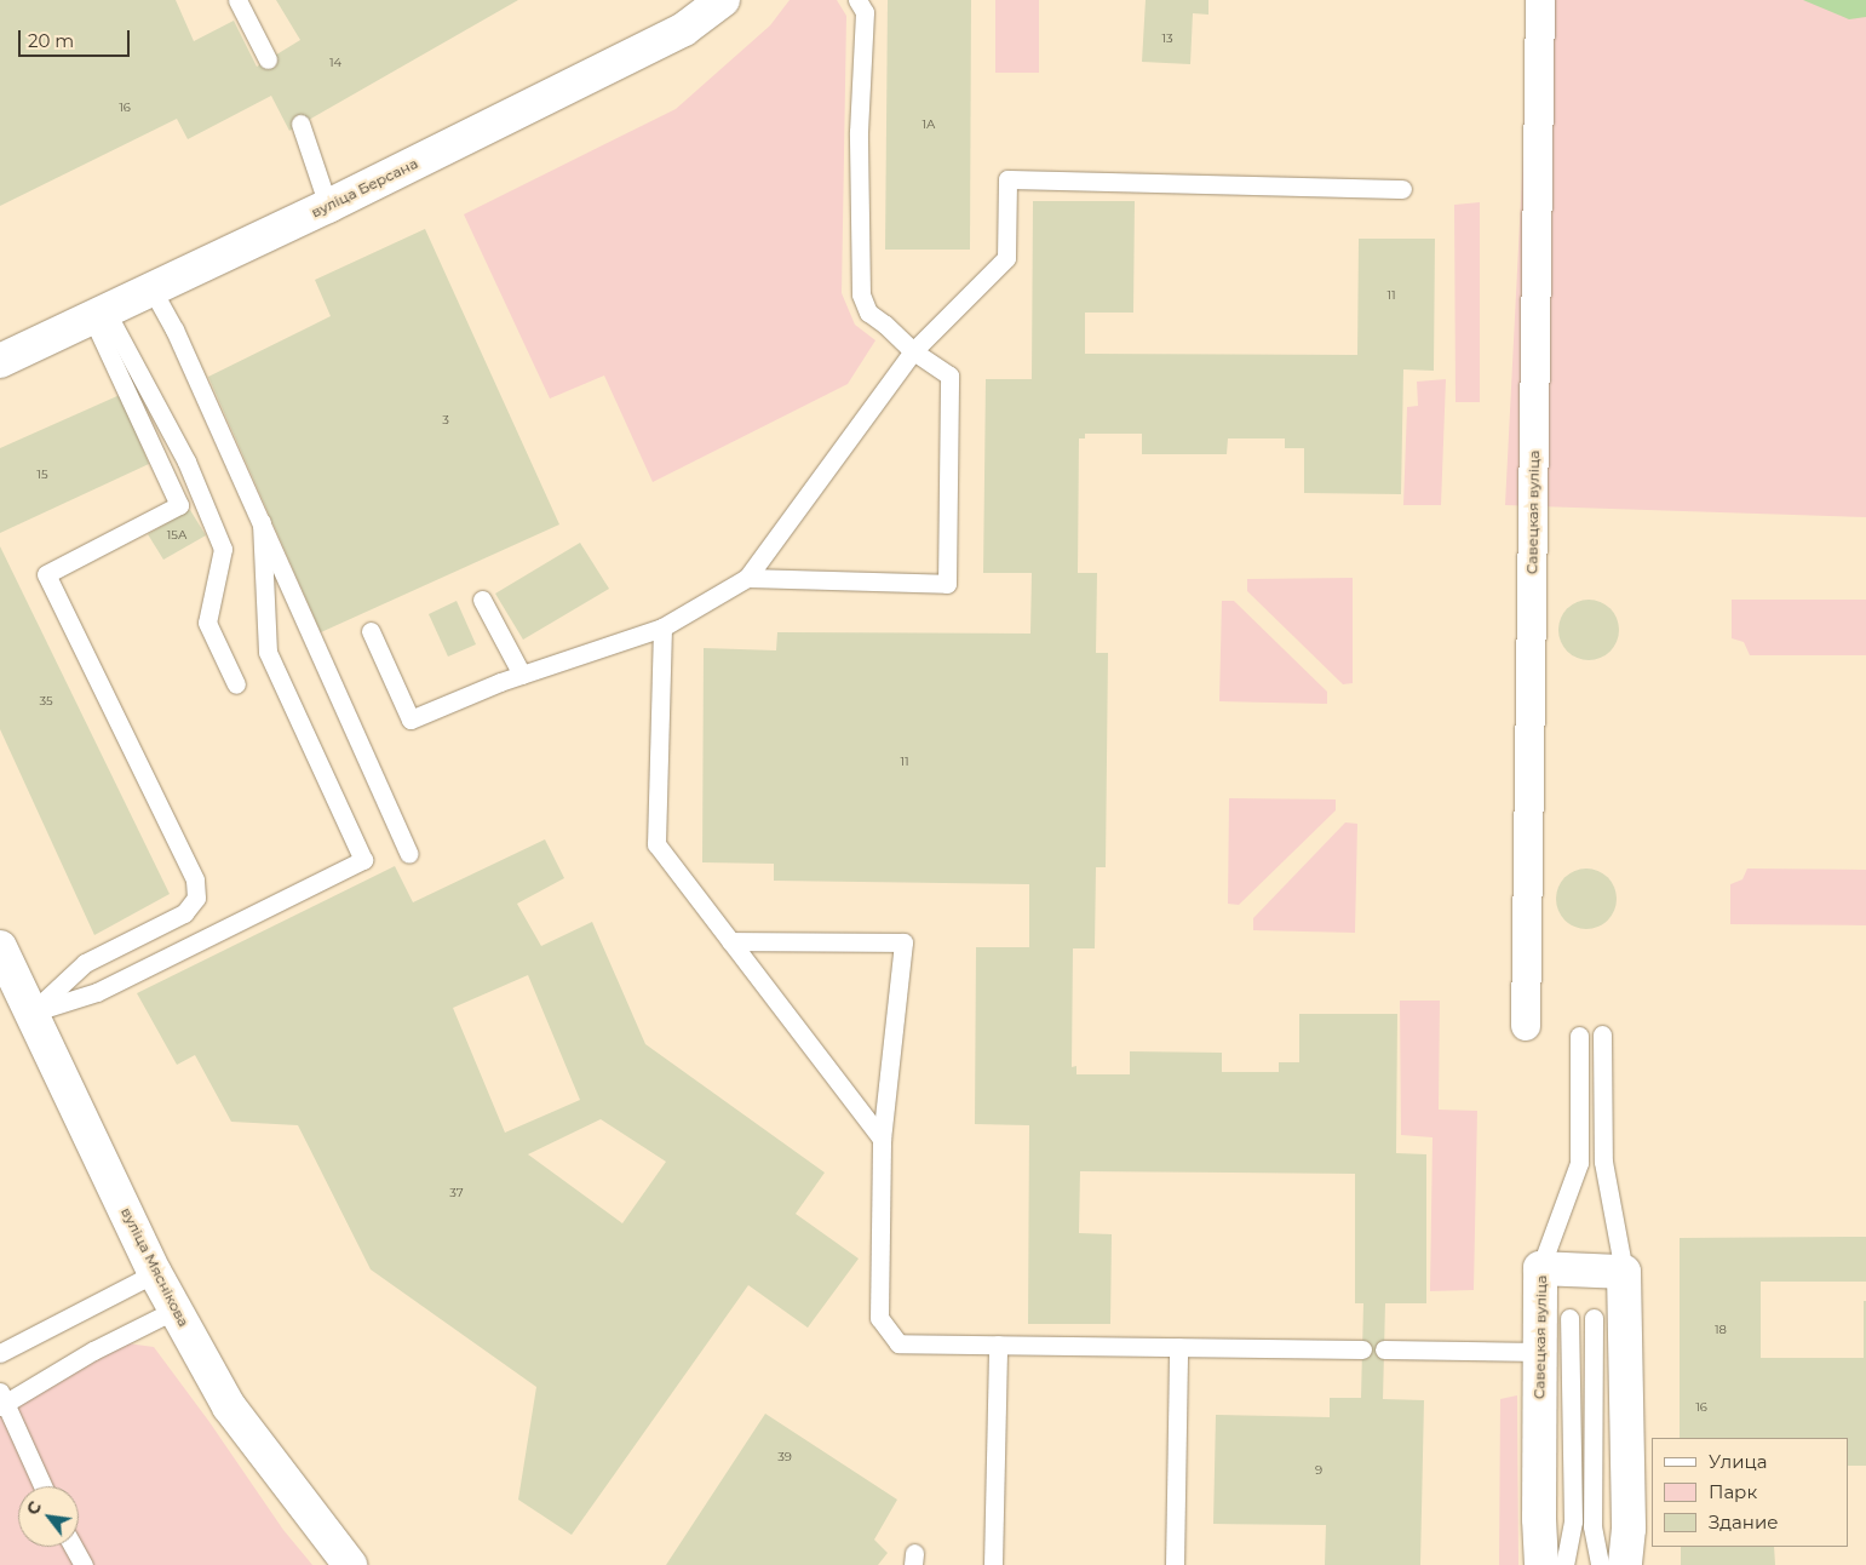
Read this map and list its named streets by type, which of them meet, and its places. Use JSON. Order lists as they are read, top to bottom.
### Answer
{
  "streets": {
    "street": ["вуліца Берсана", "Савецкая вуліца", "вуліца Мяснікова"]
  },
  "house_numbers": [
    "13",
    "14",
    "16",
    "1А",
    "11",
    "3",
    "15",
    "15А",
    "35",
    "11",
    "37",
    "18",
    "16",
    "39",
    "9"
  ],
  "legend": ["Улица", "Парк", "Здание"],
  "scale_bar": "20 m",
  "north": "top left"
}
